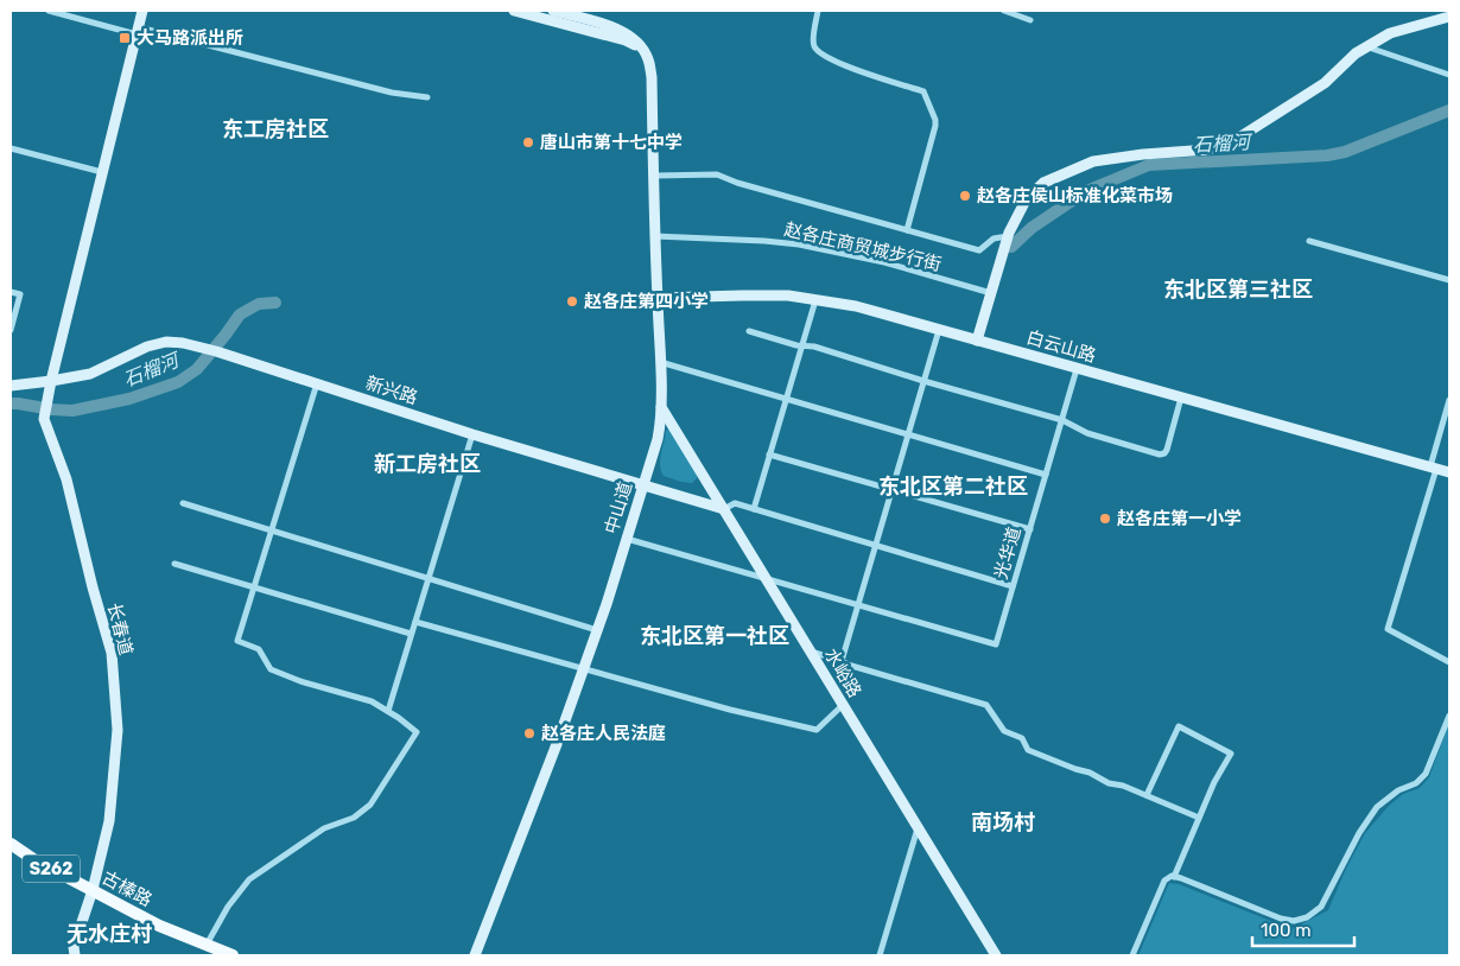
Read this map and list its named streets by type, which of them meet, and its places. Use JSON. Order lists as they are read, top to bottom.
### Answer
{
  "streets": {
    "main road": ["S262", "古榛路"],
    "street": [
      "赵各庄商贸城步行街",
      "白云山路",
      "新兴路",
      "中山道",
      "光华道",
      "长春道",
      "水峪路"
    ]
  },
  "crossings": [
    ["赵各庄商贸城步行街", "中山道"],
    ["白云山路", "中山道"],
    ["白云山路", "光华道"],
    ["新兴路", "中山道"],
    ["新兴路", "长春道"],
    ["新兴路", "水峪路"],
    ["中山道", "水峪路"],
    ["长春道", "古榛路"]
  ],
  "districts": [
    "东工房社区",
    "东北区第三社区",
    "新工房社区",
    "东北区第二社区",
    "东北区第一社区",
    "南场村",
    "无水庄村"
  ],
  "water": ["石榴河"],
  "places": {
    "transit": ["大马路派出所"],
    "other": [
      "唐山市第十七中学",
      "赵各庄侯山标准化菜市场",
      "赵各庄第四小学",
      "赵各庄第一小学",
      "赵各庄人民法庭"
    ]
  },
  "scale_bar": "100 m"
}
